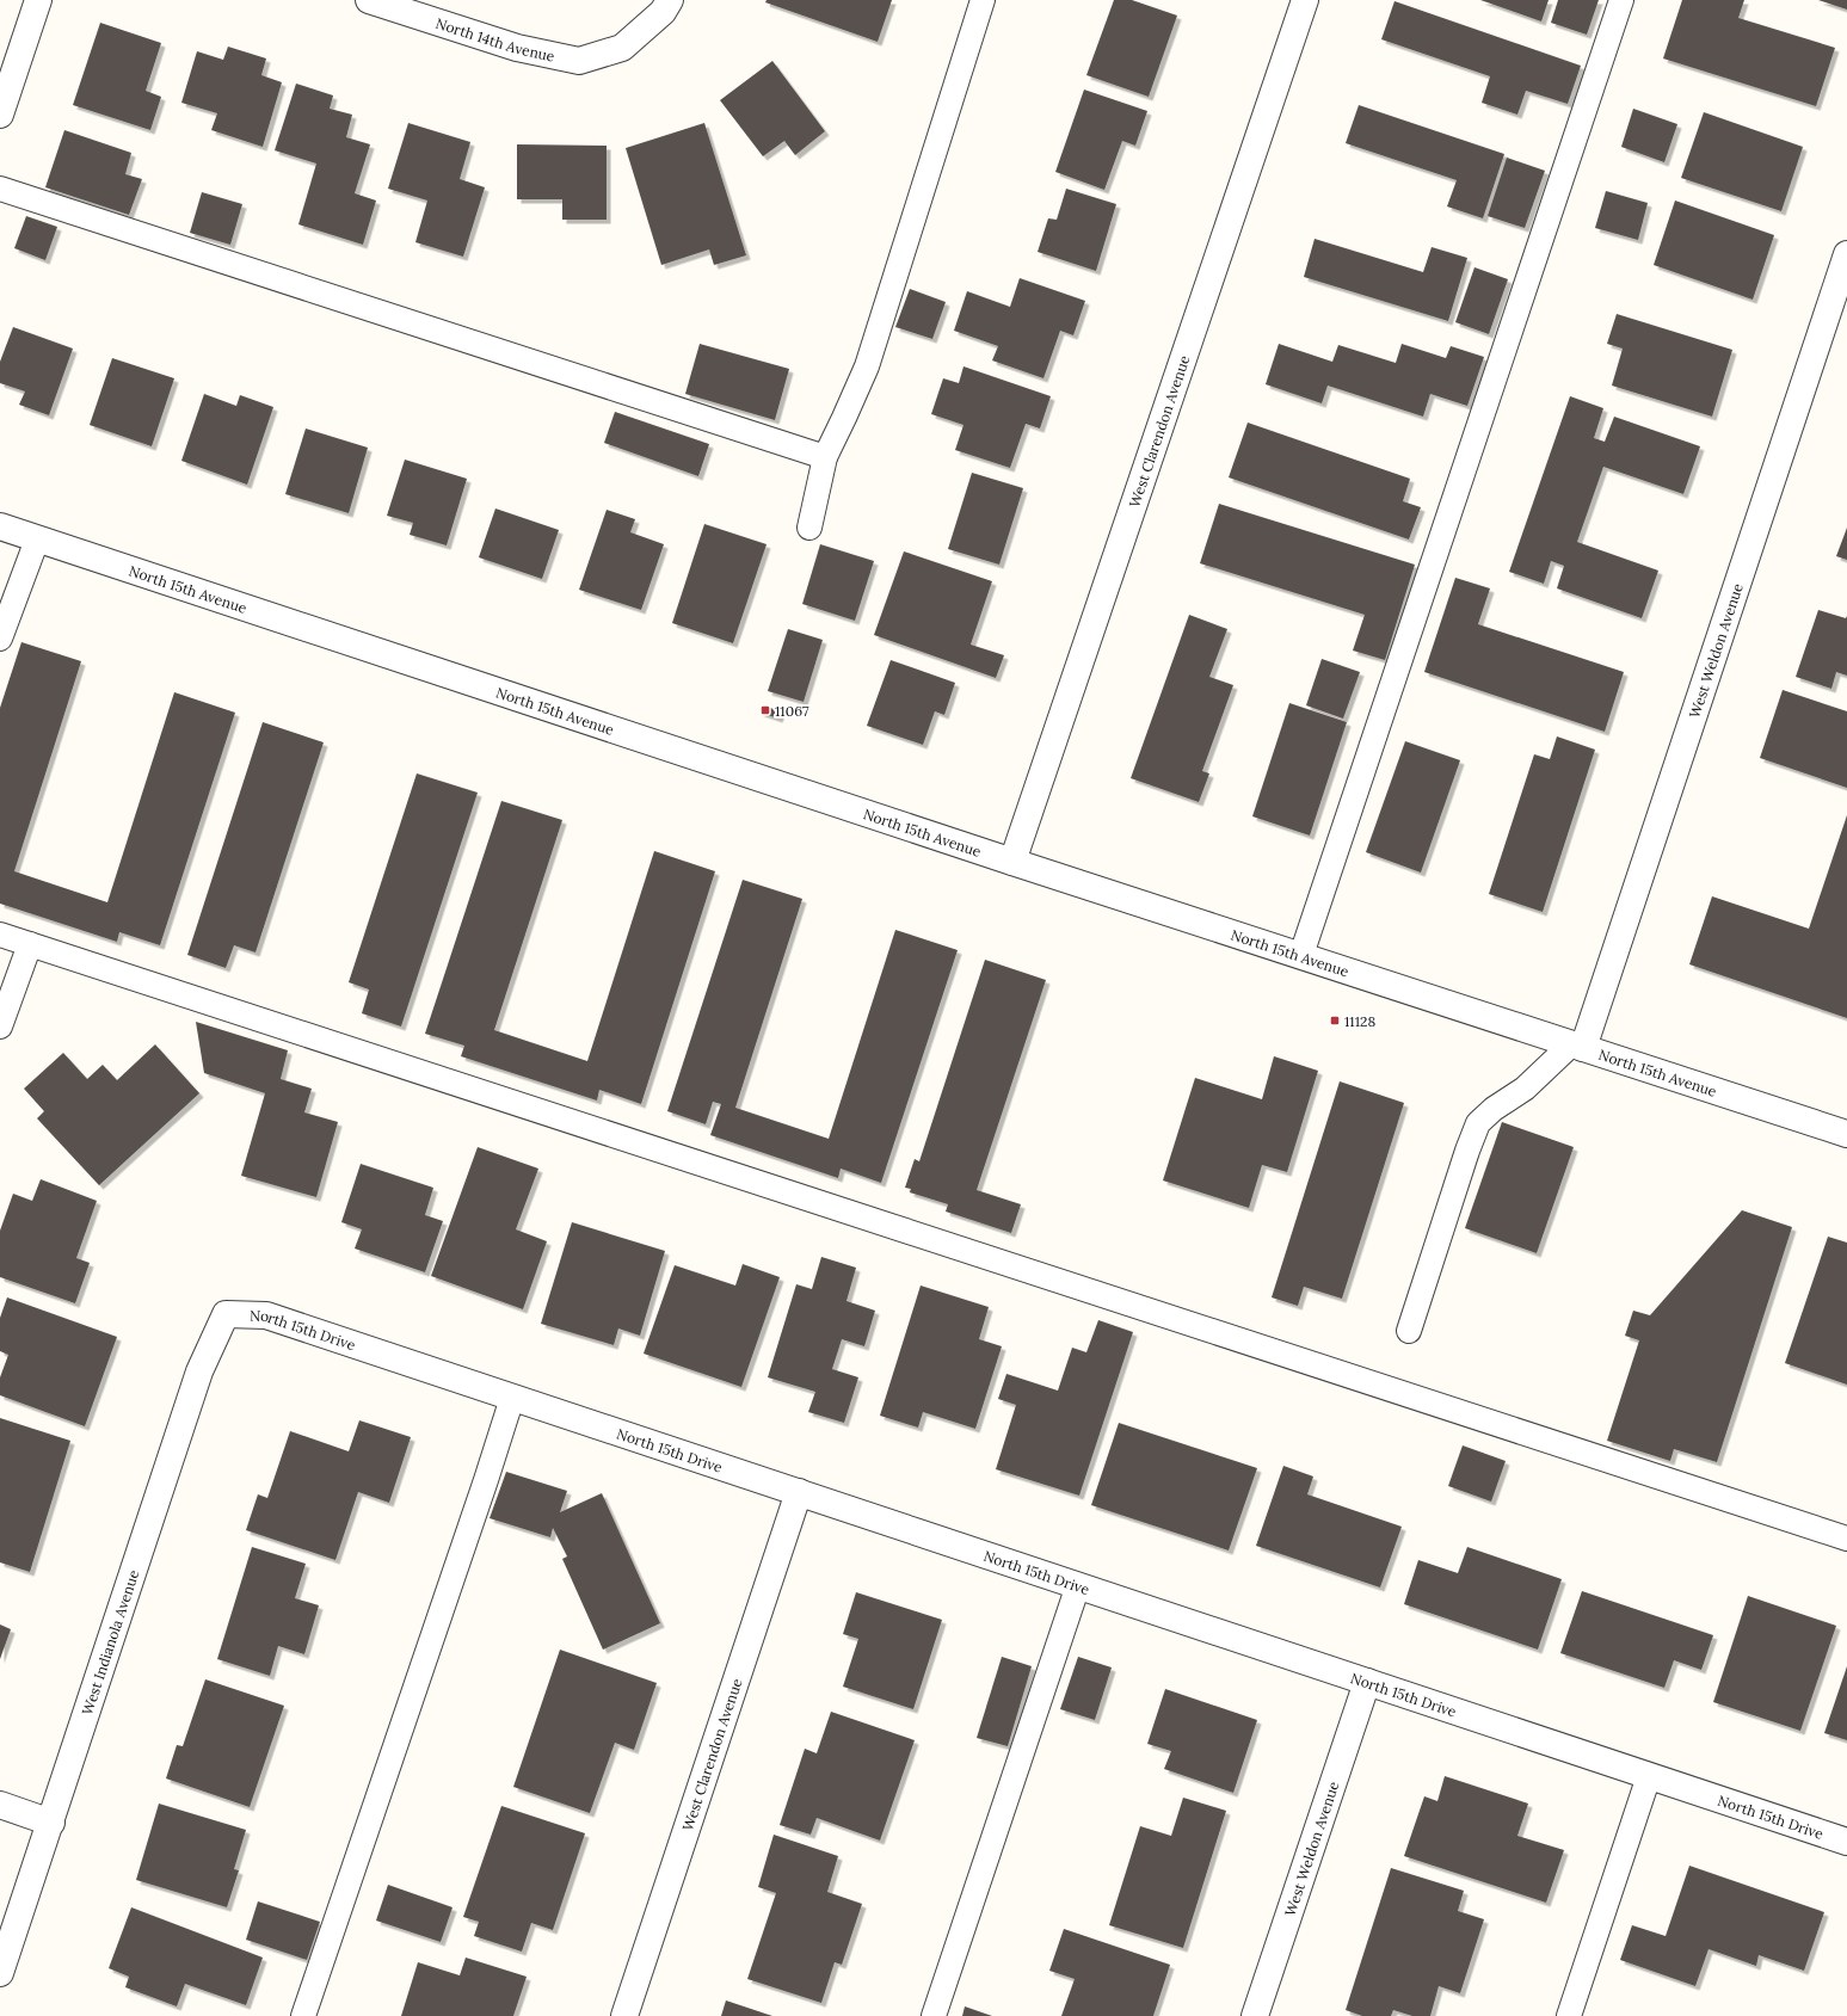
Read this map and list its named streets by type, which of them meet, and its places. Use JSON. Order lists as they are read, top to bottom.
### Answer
{
  "streets": {
    "street": [
      "North 14th Avenue",
      "West Clarendon Avenue",
      "North 15th Avenue",
      "West Weldon Avenue",
      "North 15th Drive",
      "West Indianola Avenue"
    ]
  },
  "crossings": [
    ["West Clarendon Avenue", "North 15th Avenue"],
    ["West Clarendon Avenue", "North 15th Drive"],
    ["North 15th Avenue", "West Weldon Avenue"],
    ["West Weldon Avenue", "North 15th Drive"],
    ["North 15th Drive", "West Indianola Avenue"]
  ],
  "places": {
    "transit": ["11067", "11128"]
  }
}
